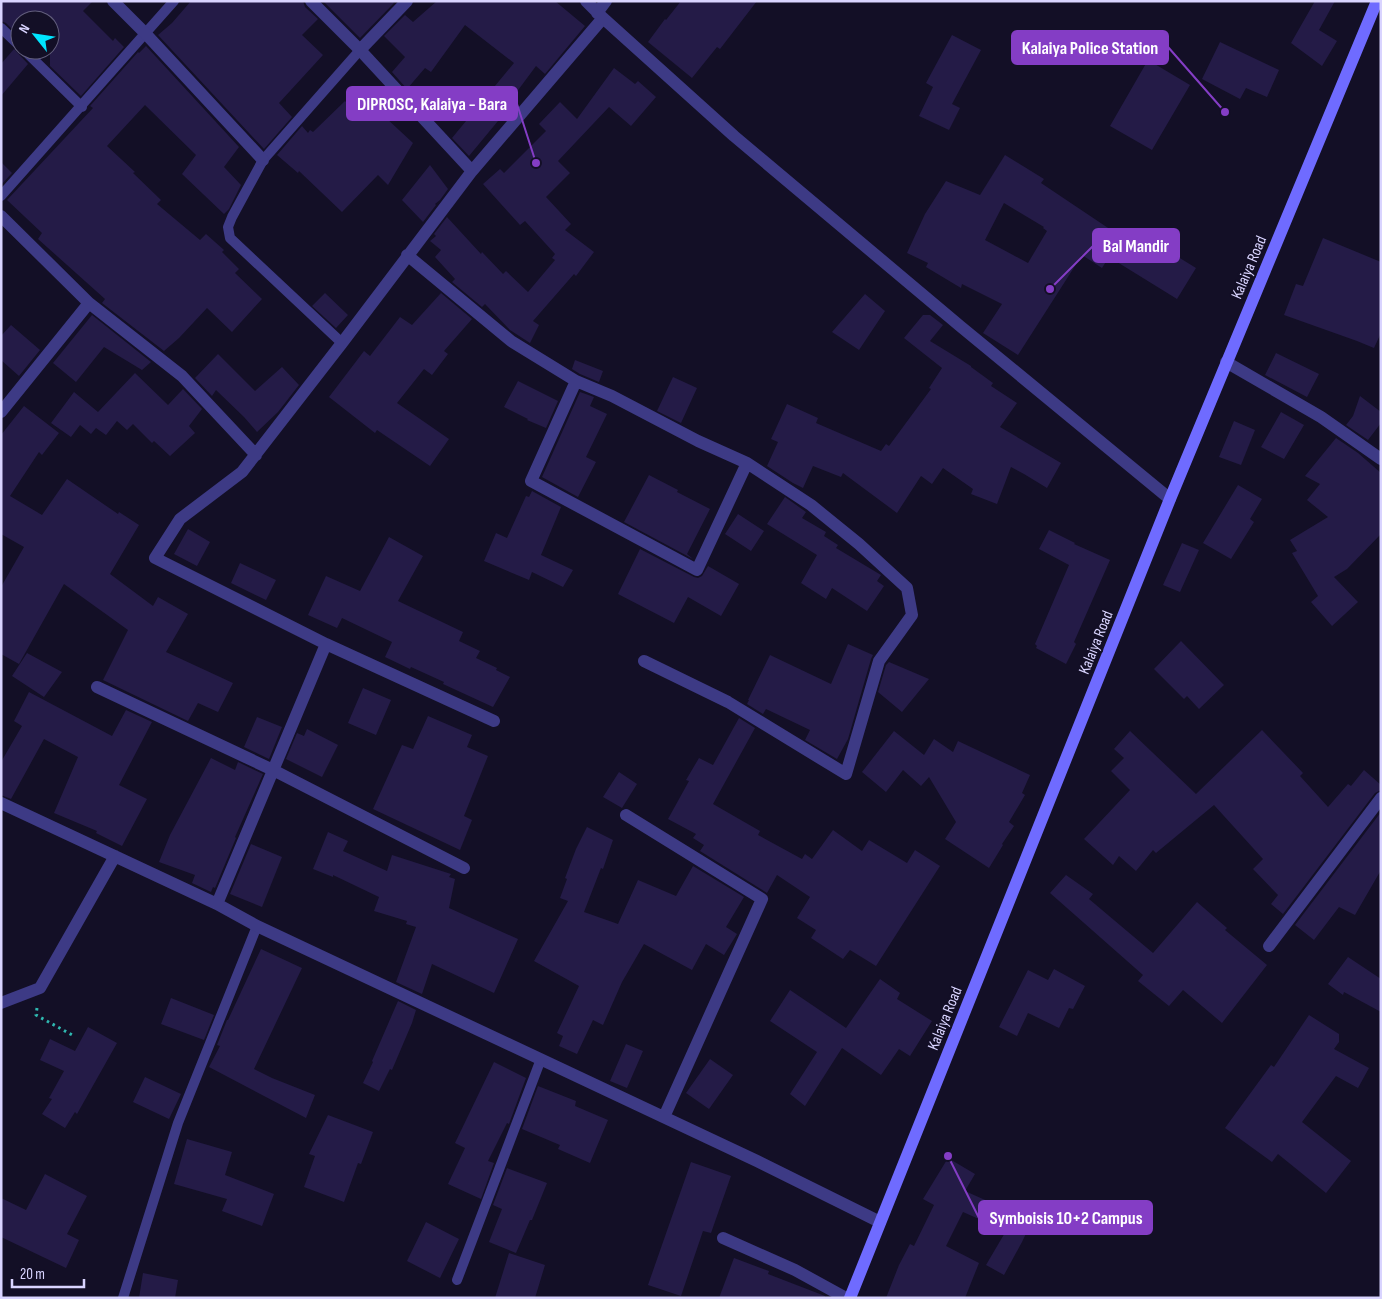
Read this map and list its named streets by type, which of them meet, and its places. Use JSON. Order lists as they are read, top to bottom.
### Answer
{
  "streets": {
    "main road": ["Kalaiya Road"]
  },
  "places": [
    "Kalaiya Police Station",
    "DIPROSC, Kalaiya - Bara",
    "Bal Mandir",
    "Symboisis 10+2 Campus"
  ],
  "scale_bar": "20 m",
  "north": "top left"
}
